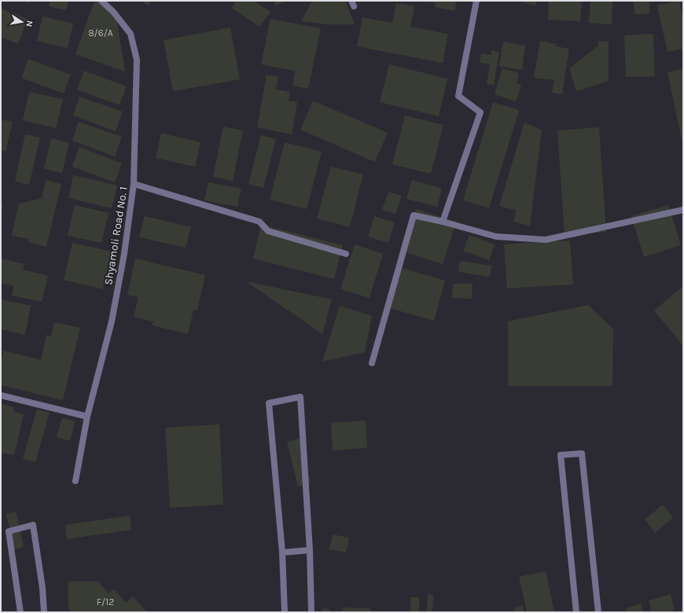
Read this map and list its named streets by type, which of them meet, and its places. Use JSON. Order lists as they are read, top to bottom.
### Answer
{
  "streets": {
    "street": ["Shyamoli Road No. 1"]
  },
  "house_numbers": ["8/6/A", "F/12"],
  "north": "right"
}
